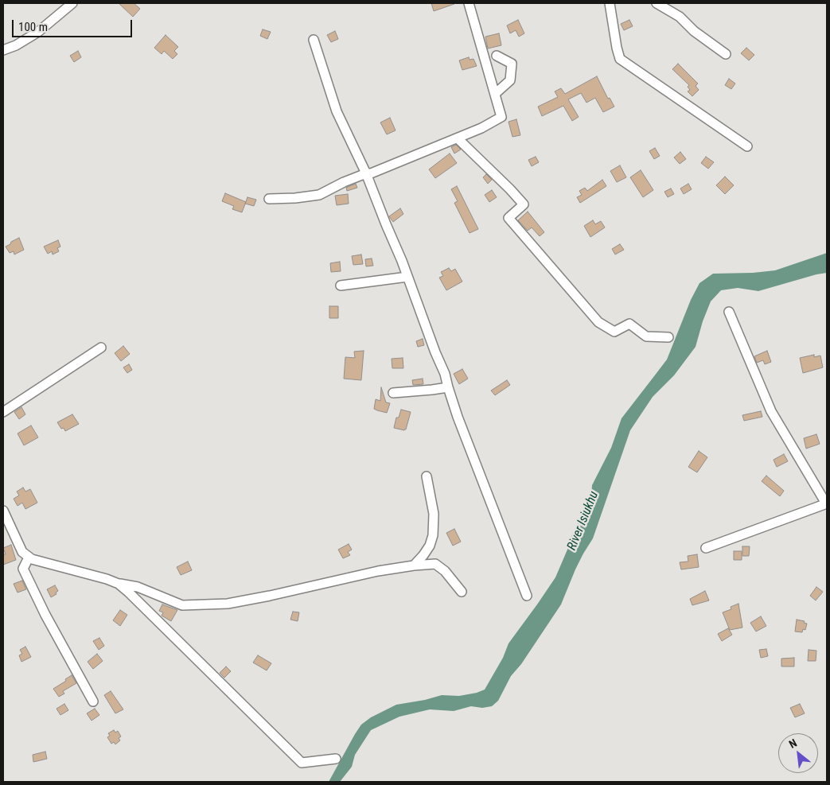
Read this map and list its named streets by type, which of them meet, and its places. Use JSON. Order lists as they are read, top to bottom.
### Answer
{
  "water": ["River Isiukhu"],
  "scale_bar": "100 m",
  "north": "top left"
}
